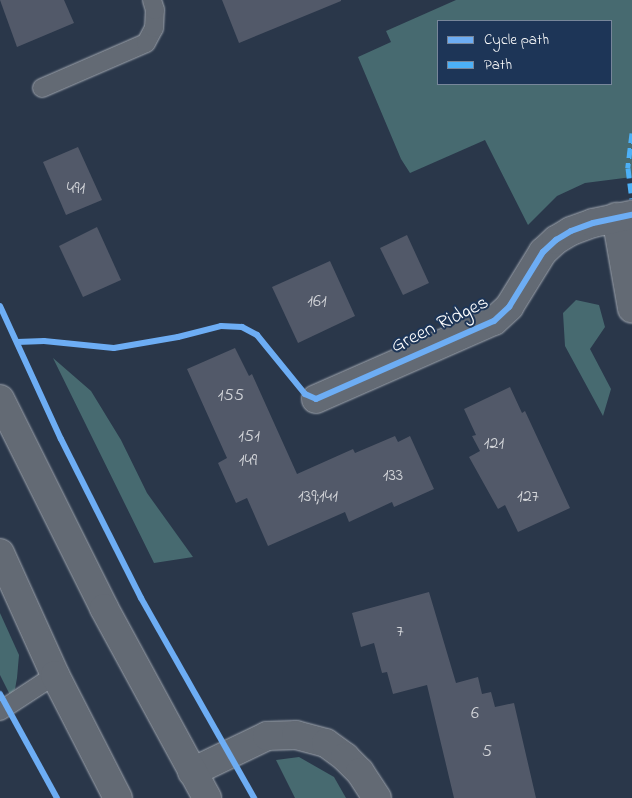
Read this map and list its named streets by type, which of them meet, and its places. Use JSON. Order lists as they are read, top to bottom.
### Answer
{
  "streets": {
    "main road": ["Green Ridges"]
  },
  "house_numbers": [
    "491",
    "161",
    "155",
    "151",
    "121",
    "149",
    "133",
    "139;141",
    "127",
    "7",
    "6",
    "5"
  ],
  "legend": ["Cycle path", "Path"]
}
